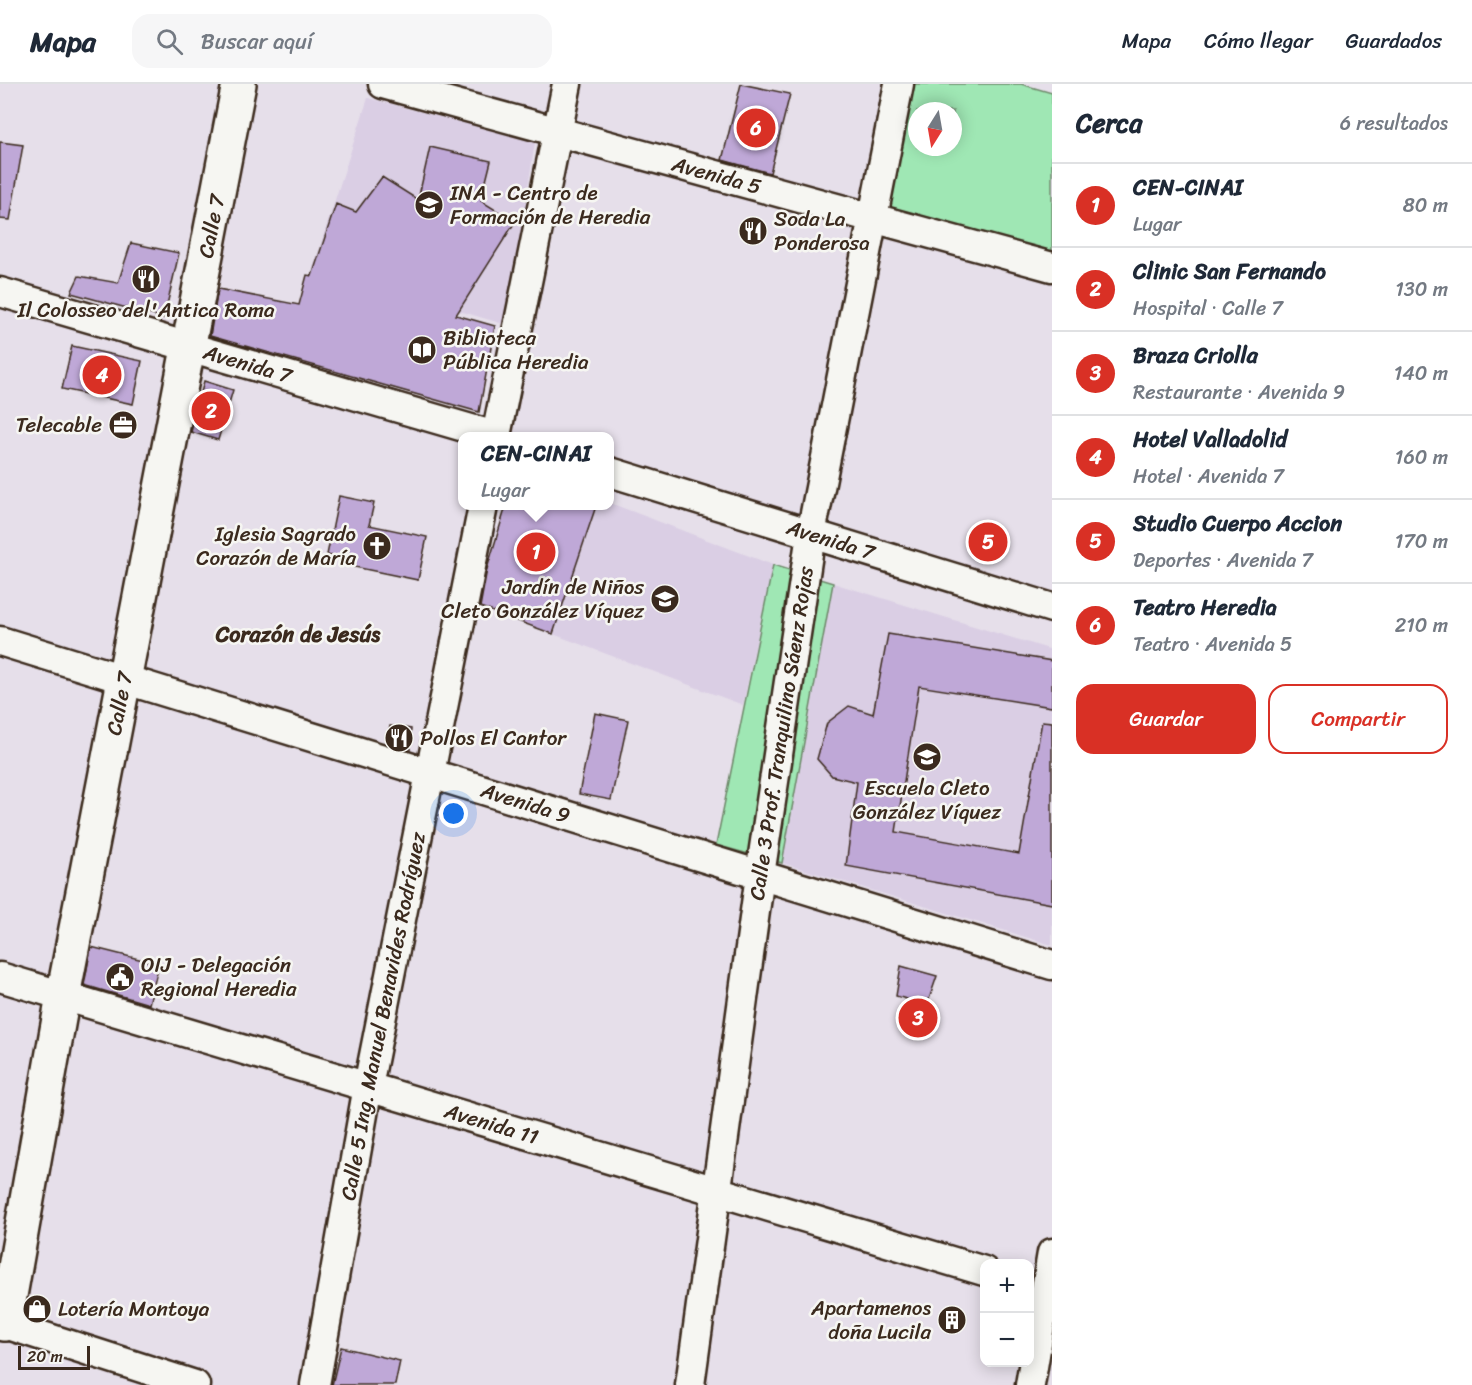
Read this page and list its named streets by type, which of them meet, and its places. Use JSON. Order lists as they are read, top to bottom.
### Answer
{
  "streets": {
    "main road": ["Calle 7"],
    "street": [
      "Avenida 5",
      "Avenida 7",
      "Calle 3 Prof. Tranquilino Sáenz Rojas",
      "Avenida 9",
      "Calle 5 Ing. Manuel Benavides Rodríguez",
      "Avenida 11"
    ]
  },
  "crossings": [
    ["Avenida 5", "Calle 3 Prof. Tranquilino Sáenz Rojas"],
    ["Calle 7", "Avenida 7"],
    ["Calle 7", "Avenida 9"],
    ["Calle 7", "Avenida 11"],
    ["Avenida 7", "Calle 3 Prof. Tranquilino Sáenz Rojas"],
    ["Calle 3 Prof. Tranquilino Sáenz Rojas", "Avenida 9"],
    ["Calle 3 Prof. Tranquilino Sáenz Rojas", "Avenida 11"],
    ["Avenida 9", "Calle 5 Ing. Manuel Benavides Rodríguez"],
    ["Calle 5 Ing. Manuel Benavides Rodríguez", "Avenida 11"]
  ],
  "districts": ["Corazón de Jesús"],
  "places": {
    "school or university": ["INA - Centro de Formación de Heredia", "Jardín de Niños Cleto González Víquez", "Escuela Cleto González Víquez"],
    "restaurant": ["Soda La Ponderosa", "Il Colosseo del'Antica Roma", "Pollos El Cantor"],
    "library": ["Biblioteca Pública Heredia"],
    "office": ["Telecable"],
    "church": ["Iglesia Sagrado Corazón de María"],
    "public building": ["OIJ - Delegación Regional Heredia"],
    "shop": ["Lotería Montoya"],
    "building": ["Apartamenos doña Lucila"]
  },
  "scale_bar": "20 m",
  "north": "bottom",
  "page": {
    "header": "Mapa",
    "search": "Buscar aquí",
    "nav": ["Mapa", "Cómo llegar", "Guardados"],
    "heading": ["Cerca", "6 resultados"],
    "pins": [
      "6",
      "4",
      "2",
      "5",
      "1",
      "3"
    ],
    "list": [
      {
        "mark": "1",
        "name": "CEN-CINAI",
        "note": "Lugar",
        "value": "80 m"
      },
      {
        "mark": "2",
        "name": "Clinic San Fernando",
        "note": "Hospital · Calle 7",
        "value": "130 m"
      },
      {
        "mark": "3",
        "name": "Braza Criolla",
        "note": "Restaurante · Avenida 9",
        "value": "140 m"
      },
      {
        "mark": "4",
        "name": "Hotel Valladolid",
        "note": "Hotel · Avenida 7",
        "value": "160 m"
      },
      {
        "mark": "5",
        "name": "Studio Cuerpo Accion",
        "note": "Deportes · Avenida 7",
        "value": "170 m"
      },
      {
        "mark": "6",
        "name": "Teatro Heredia",
        "note": "Teatro · Avenida 5",
        "value": "210 m"
      }
    ],
    "popup": ["CEN-CINAI", "Lugar"],
    "buttons": ["Guardar", "Compartir"],
    "map_buttons": ["+", "−"],
    "scale": "20 m"
  }
}
